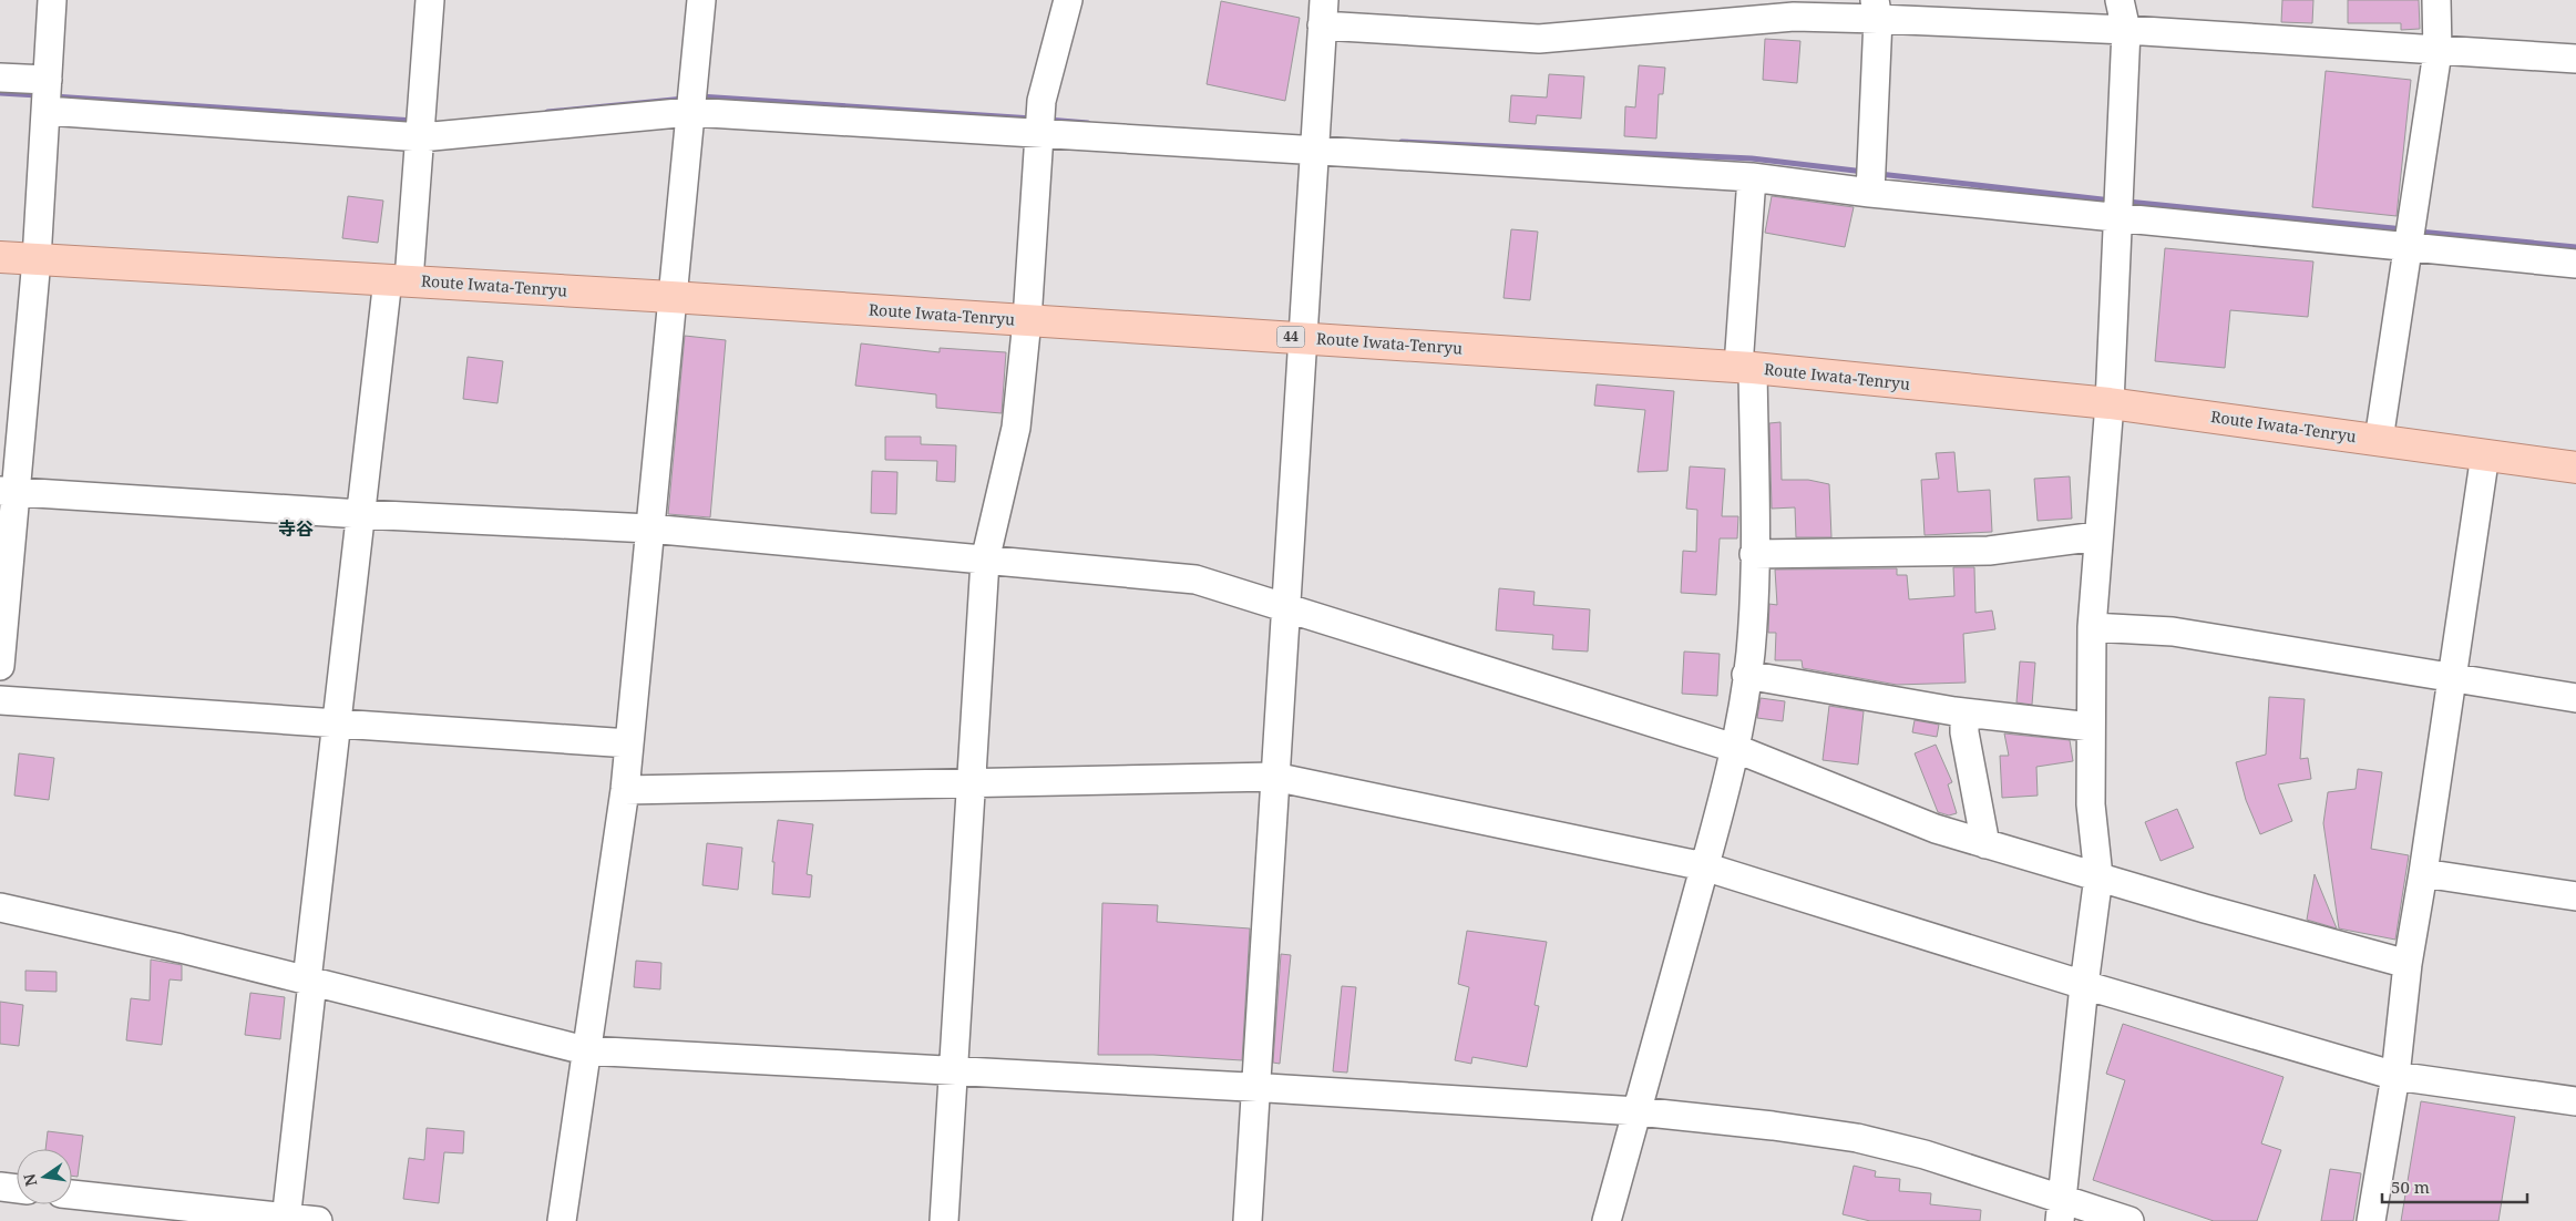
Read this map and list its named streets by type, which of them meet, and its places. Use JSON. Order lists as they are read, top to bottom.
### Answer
{
  "streets": {
    "main road": ["Route Iwata-Tenryu", "44"]
  },
  "districts": ["寺谷"],
  "scale_bar": "50 m",
  "north": "left"
}
